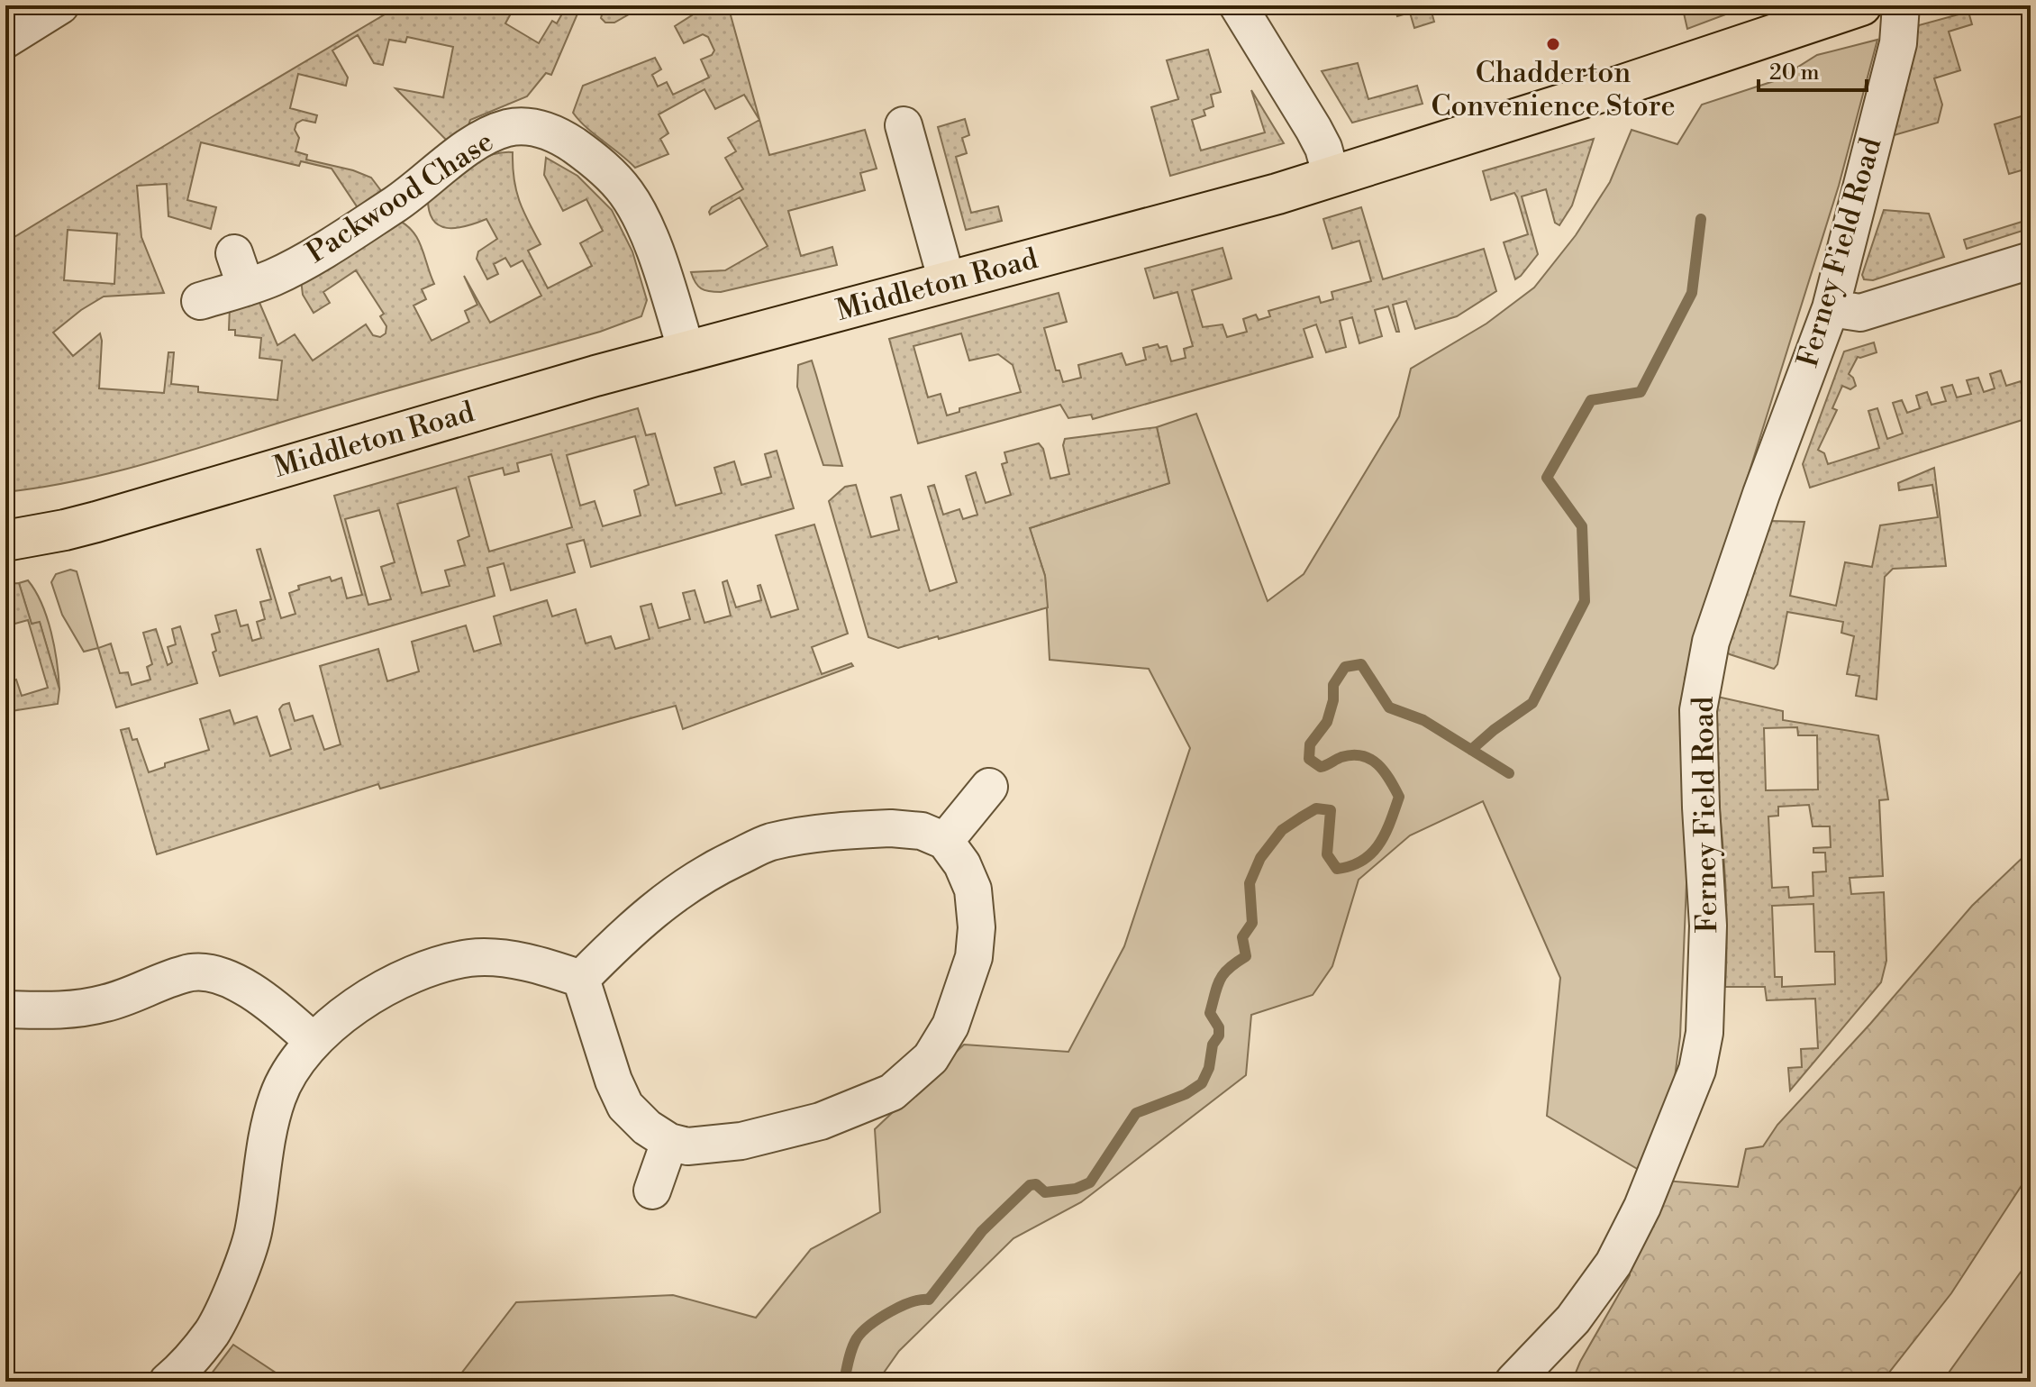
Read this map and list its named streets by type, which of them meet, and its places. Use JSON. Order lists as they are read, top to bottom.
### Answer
{
  "streets": {
    "main road": ["Middleton Road"],
    "street": ["Packwood Chase", "Ferney Field Road"]
  },
  "crossings": [
    ["Packwood Chase", "Middleton Road"]
  ],
  "places": ["Chadderton Convenience Store"],
  "scale_bar": "20 m"
}
